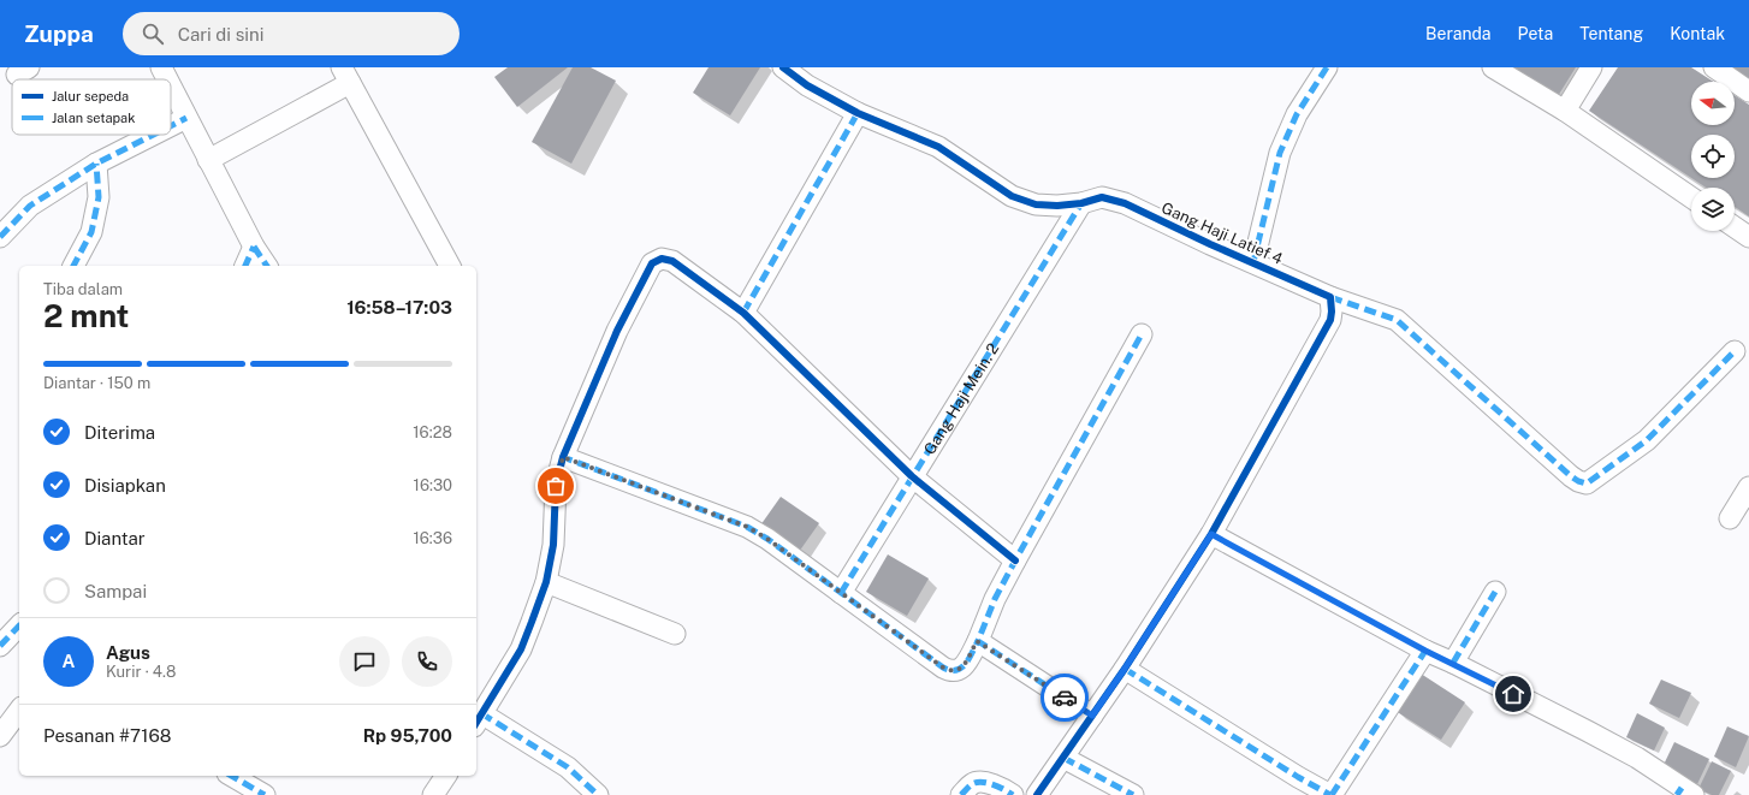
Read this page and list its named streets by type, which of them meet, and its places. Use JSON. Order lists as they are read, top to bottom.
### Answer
{
  "streets": {
    "street": ["Gang Haji Latief 4", "Gang Haji Mein. 2"]
  },
  "crossings": [
    ["Gang Haji Latief 4", "Gang Haji Mein. 2"]
  ],
  "legend": ["Jalur sepeda", "Jalan setapak"],
  "north": "left",
  "page": {
    "header": "Zuppa",
    "search": "Cari di sini",
    "nav": [
      "Beranda",
      "Peta",
      "Tentang",
      "Kontak"
    ],
    "heading": ["2 mnt", "Tiba dalam", "16:58–17:03"],
    "panel": [
      "Agus",
      "Kurir · 4.8",
      "Pesanan #7168",
      "Rp 95,700"
    ],
    "bar": "Diantar · 150 m",
    "list": [
      ["Diterima", "16:28"],
      ["Disiapkan", "16:30"],
      ["Diantar", "16:36"],
      "Sampai"
    ],
    "round": "A"
  }
}
